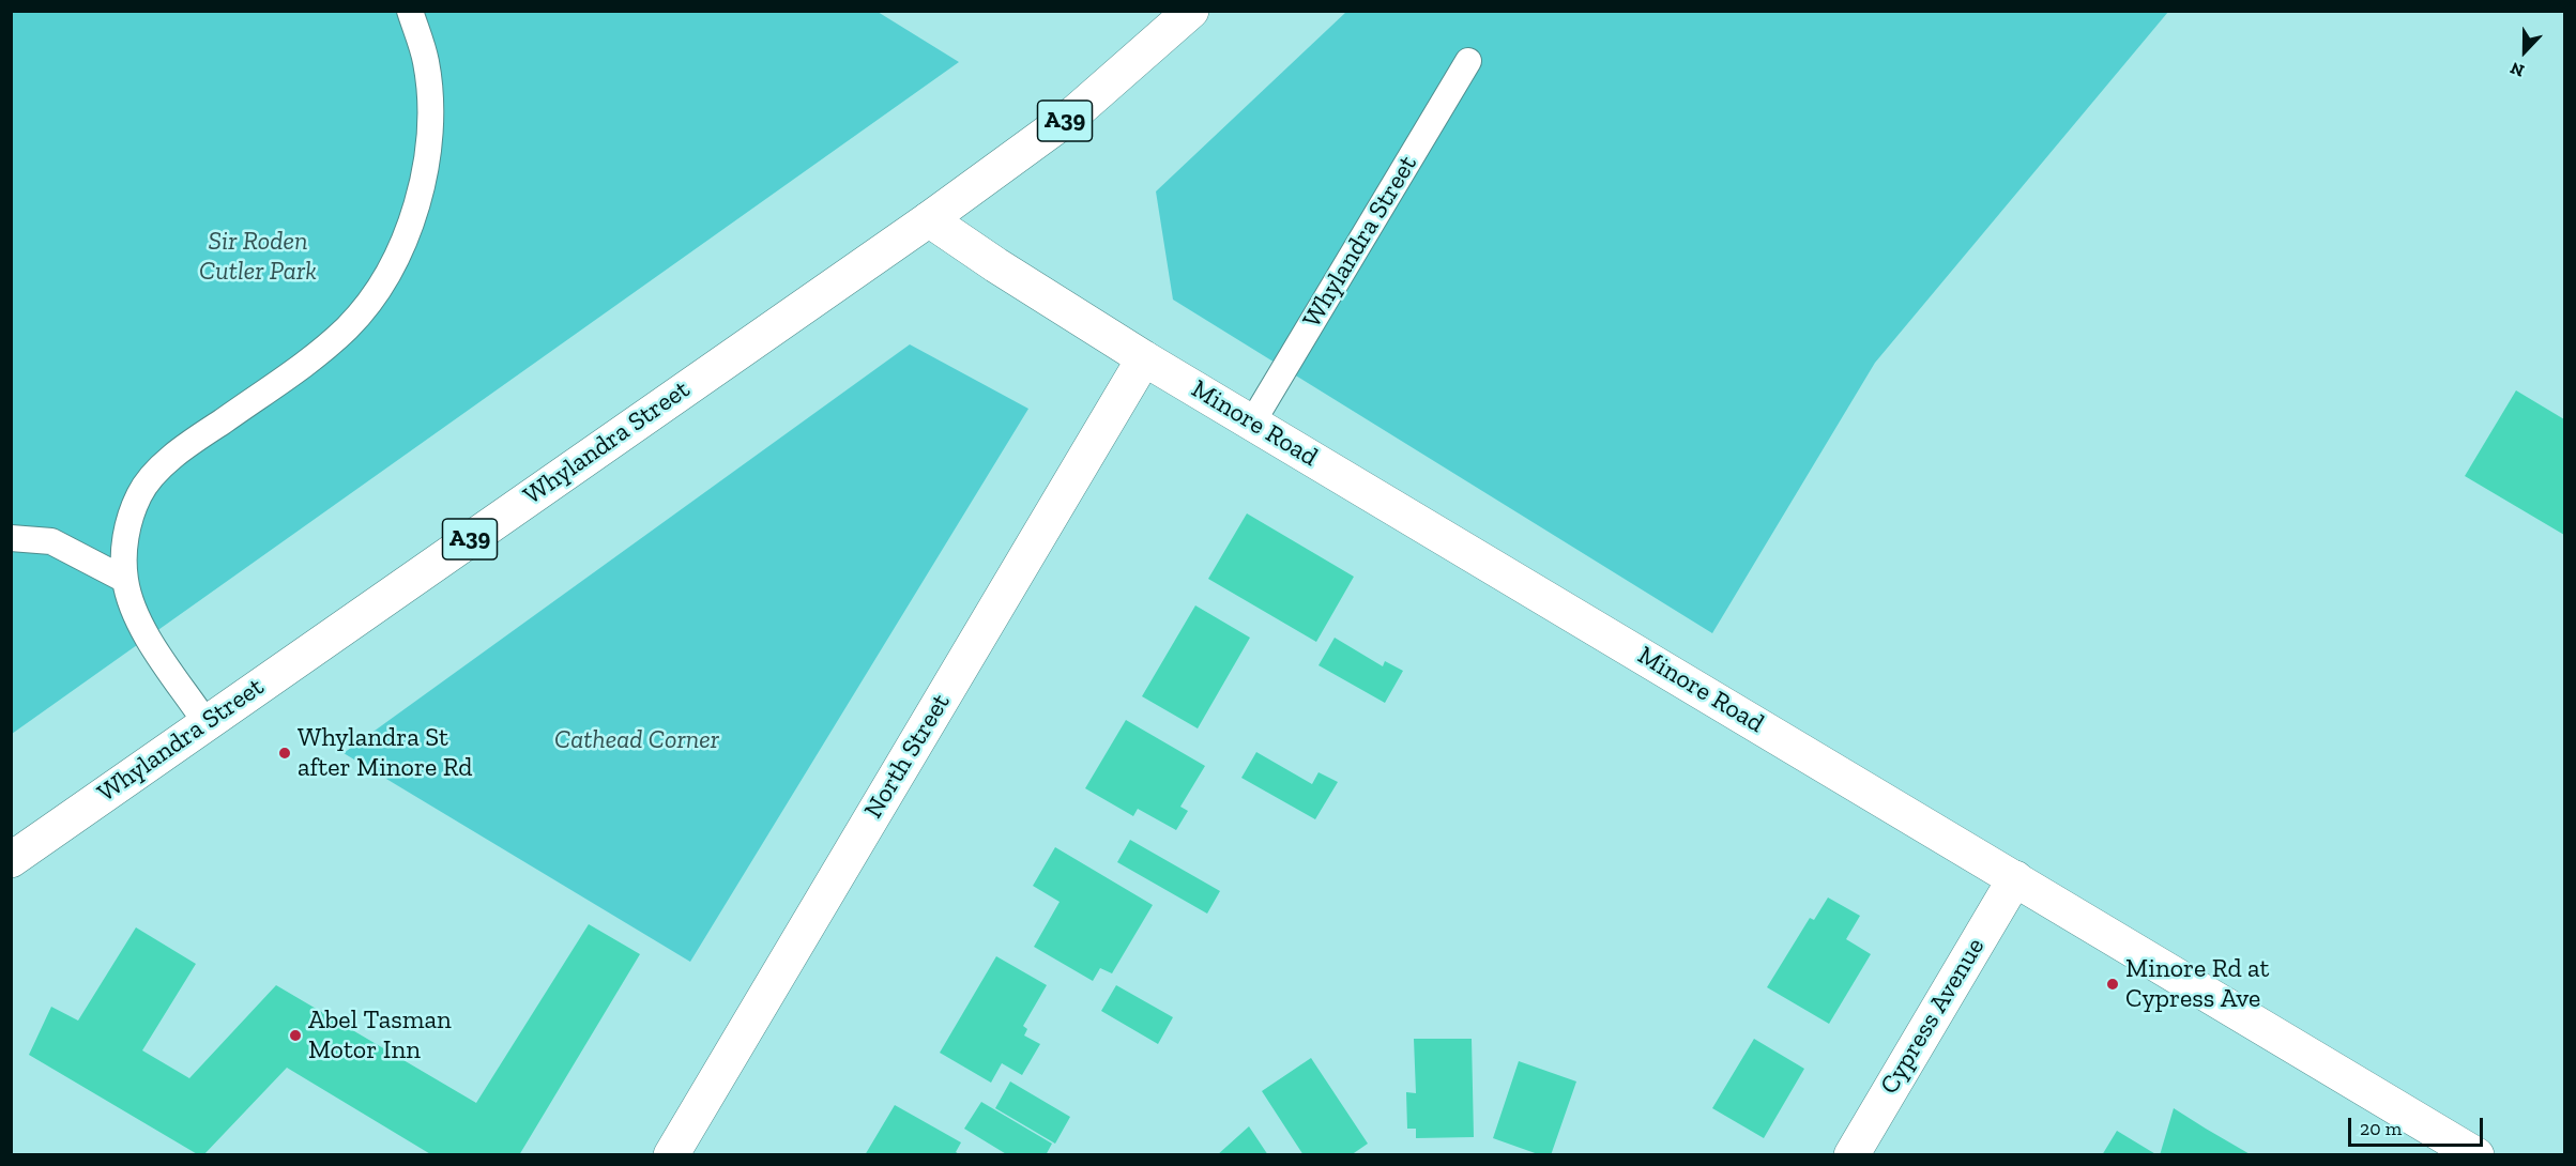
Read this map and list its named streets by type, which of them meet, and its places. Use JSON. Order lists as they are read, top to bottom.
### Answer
{
  "streets": {
    "main road": [
      "A39",
      "Whylandra Street",
      "Minore Road",
      "North Street",
      "Cypress Avenue"
    ]
  },
  "crossings": [
    ["Whylandra Street", "Minore Road"],
    ["Minore Road", "North Street"],
    ["Minore Road", "Cypress Avenue"]
  ],
  "parks": ["Sir Roden Cutler Park", "Cathead Corner"],
  "places": ["Whylandra St after Minore Rd", "Minore Rd at Cypress Ave", "Abel Tasman Motor Inn"],
  "scale_bar": "20 m",
  "north": "bottom"
}
